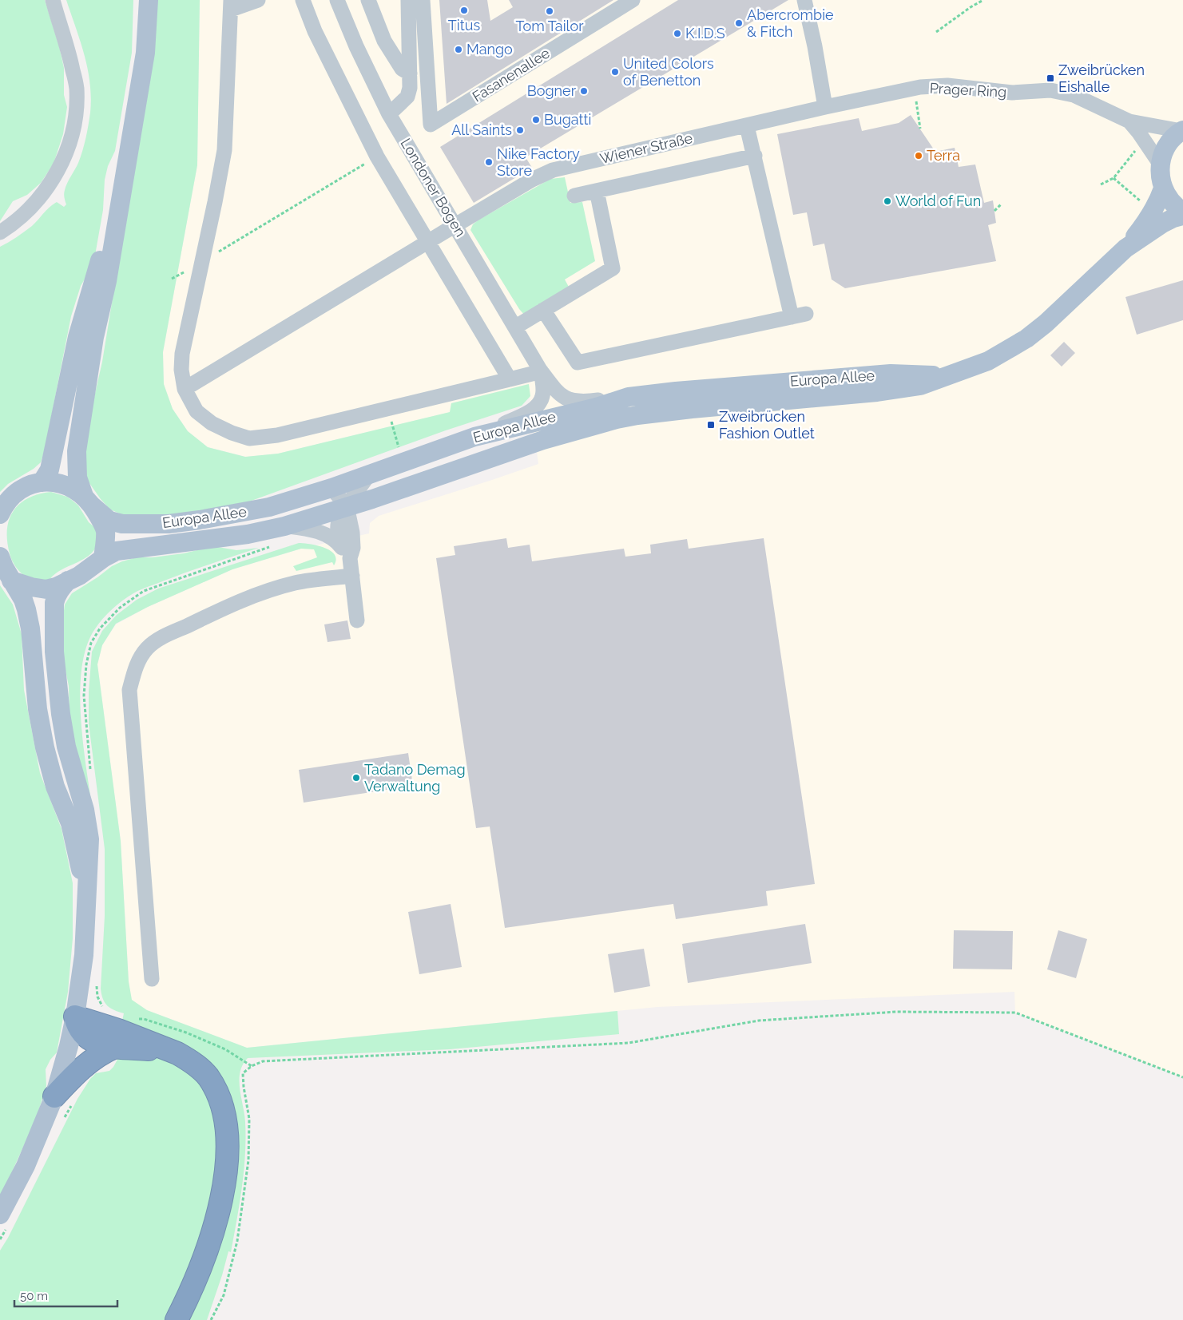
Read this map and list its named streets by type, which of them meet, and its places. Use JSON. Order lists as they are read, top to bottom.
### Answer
{
  "streets": {
    "main road": ["Europa Allee"],
    "street": [
      "Fasanenallee",
      "Prager Ring",
      "Wiener Straße",
      "Londoner Bogen"
    ]
  },
  "crossings": [
    ["Prager Ring", "Wiener Straße"],
    ["Wiener Straße", "Londoner Bogen"],
    ["Londoner Bogen", "Europa Allee"]
  ],
  "places": {
    "other": [
      "Titus",
      "Tom Tailor",
      "Abercrombie & Fitch",
      "K.I.D.S",
      "Mango",
      "United Colors of Benetton",
      "Bogner",
      "Bugatti",
      "All Saints",
      "Terra",
      "Nike Factory Store",
      "World of Fun",
      "Tadano Demag Verwaltung"
    ],
    "transit": ["Zweibrücken Eishalle", "Zweibrücken Fashion Outlet"]
  },
  "scale_bar": "50 m"
}
